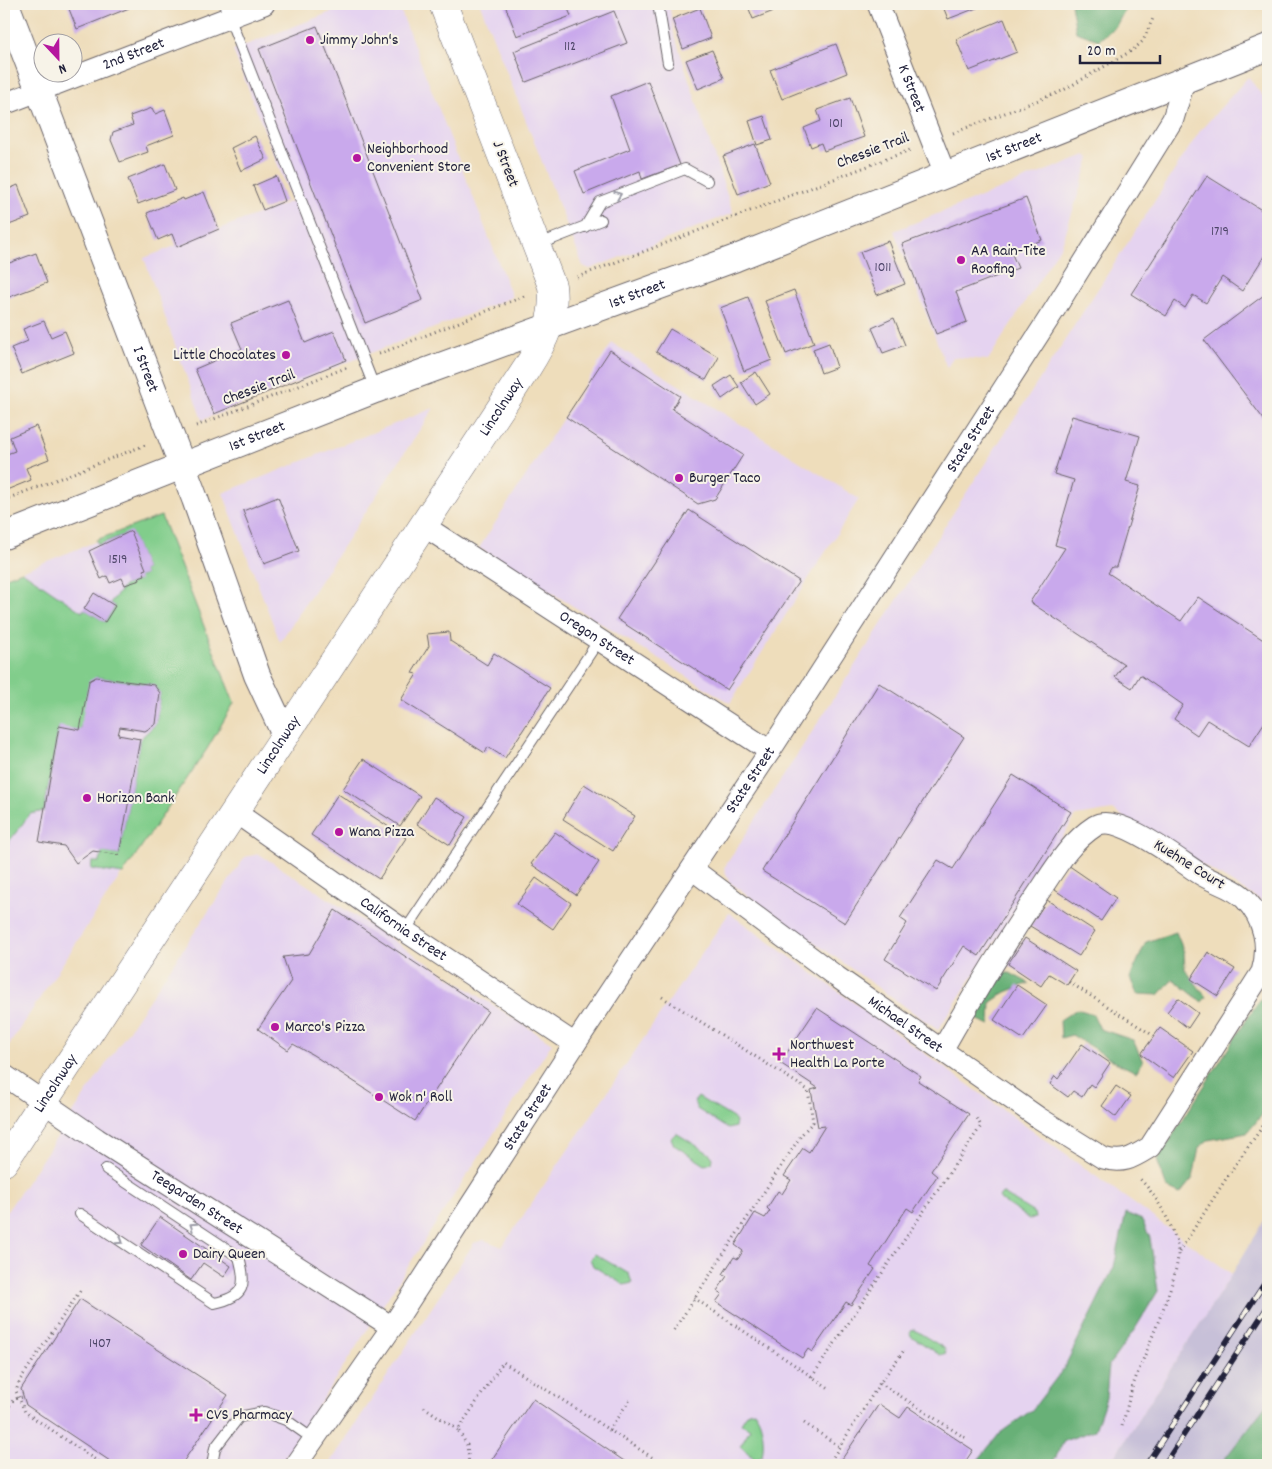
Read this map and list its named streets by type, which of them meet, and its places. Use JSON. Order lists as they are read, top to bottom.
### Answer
{
  "streets": {
    "main road": ["J Street", "Lincolnway"],
    "street": [
      "2nd Street",
      "K Street",
      "1st Street",
      "I Street",
      "State Street",
      "Oregon Street",
      "Kuehne Court",
      "California Street",
      "Michael Street",
      "Teegarden Street"
    ],
    "path": ["Chessie Trail"]
  },
  "crossings": [
    ["2nd Street", "I Street"],
    ["K Street", "1st Street"],
    ["K Street", "Chessie Trail"],
    ["1st Street", "J Street"],
    ["1st Street", "I Street"],
    ["1st Street", "Lincolnway"],
    ["1st Street", "State Street"],
    ["Chessie Trail", "I Street"],
    ["J Street", "Lincolnway"],
    ["I Street", "Lincolnway"],
    ["Lincolnway", "Oregon Street"],
    ["Lincolnway", "California Street"],
    ["Lincolnway", "Teegarden Street"],
    ["State Street", "Oregon Street"],
    ["State Street", "California Street"],
    ["State Street", "Michael Street"],
    ["State Street", "Teegarden Street"],
    ["Kuehne Court", "Michael Street"]
  ],
  "places": {
    "other": [
      "Jimmy John's",
      "Neighborhood Convenient Store",
      "AA Rain-Tite Roofing",
      "Little Chocolates",
      "Burger Taco",
      "Horizon Bank",
      "Wana Pizza",
      "Marco's Pizza",
      "Wok n' Roll",
      "Dairy Queen"
    ],
    "health": ["Northwest Health La Porte", "CVS Pharmacy"]
  },
  "house_numbers": [
    "112",
    "101",
    "1719",
    "1011",
    "1519",
    "1407"
  ],
  "scale_bar": "20 m",
  "north": "bottom"
}
